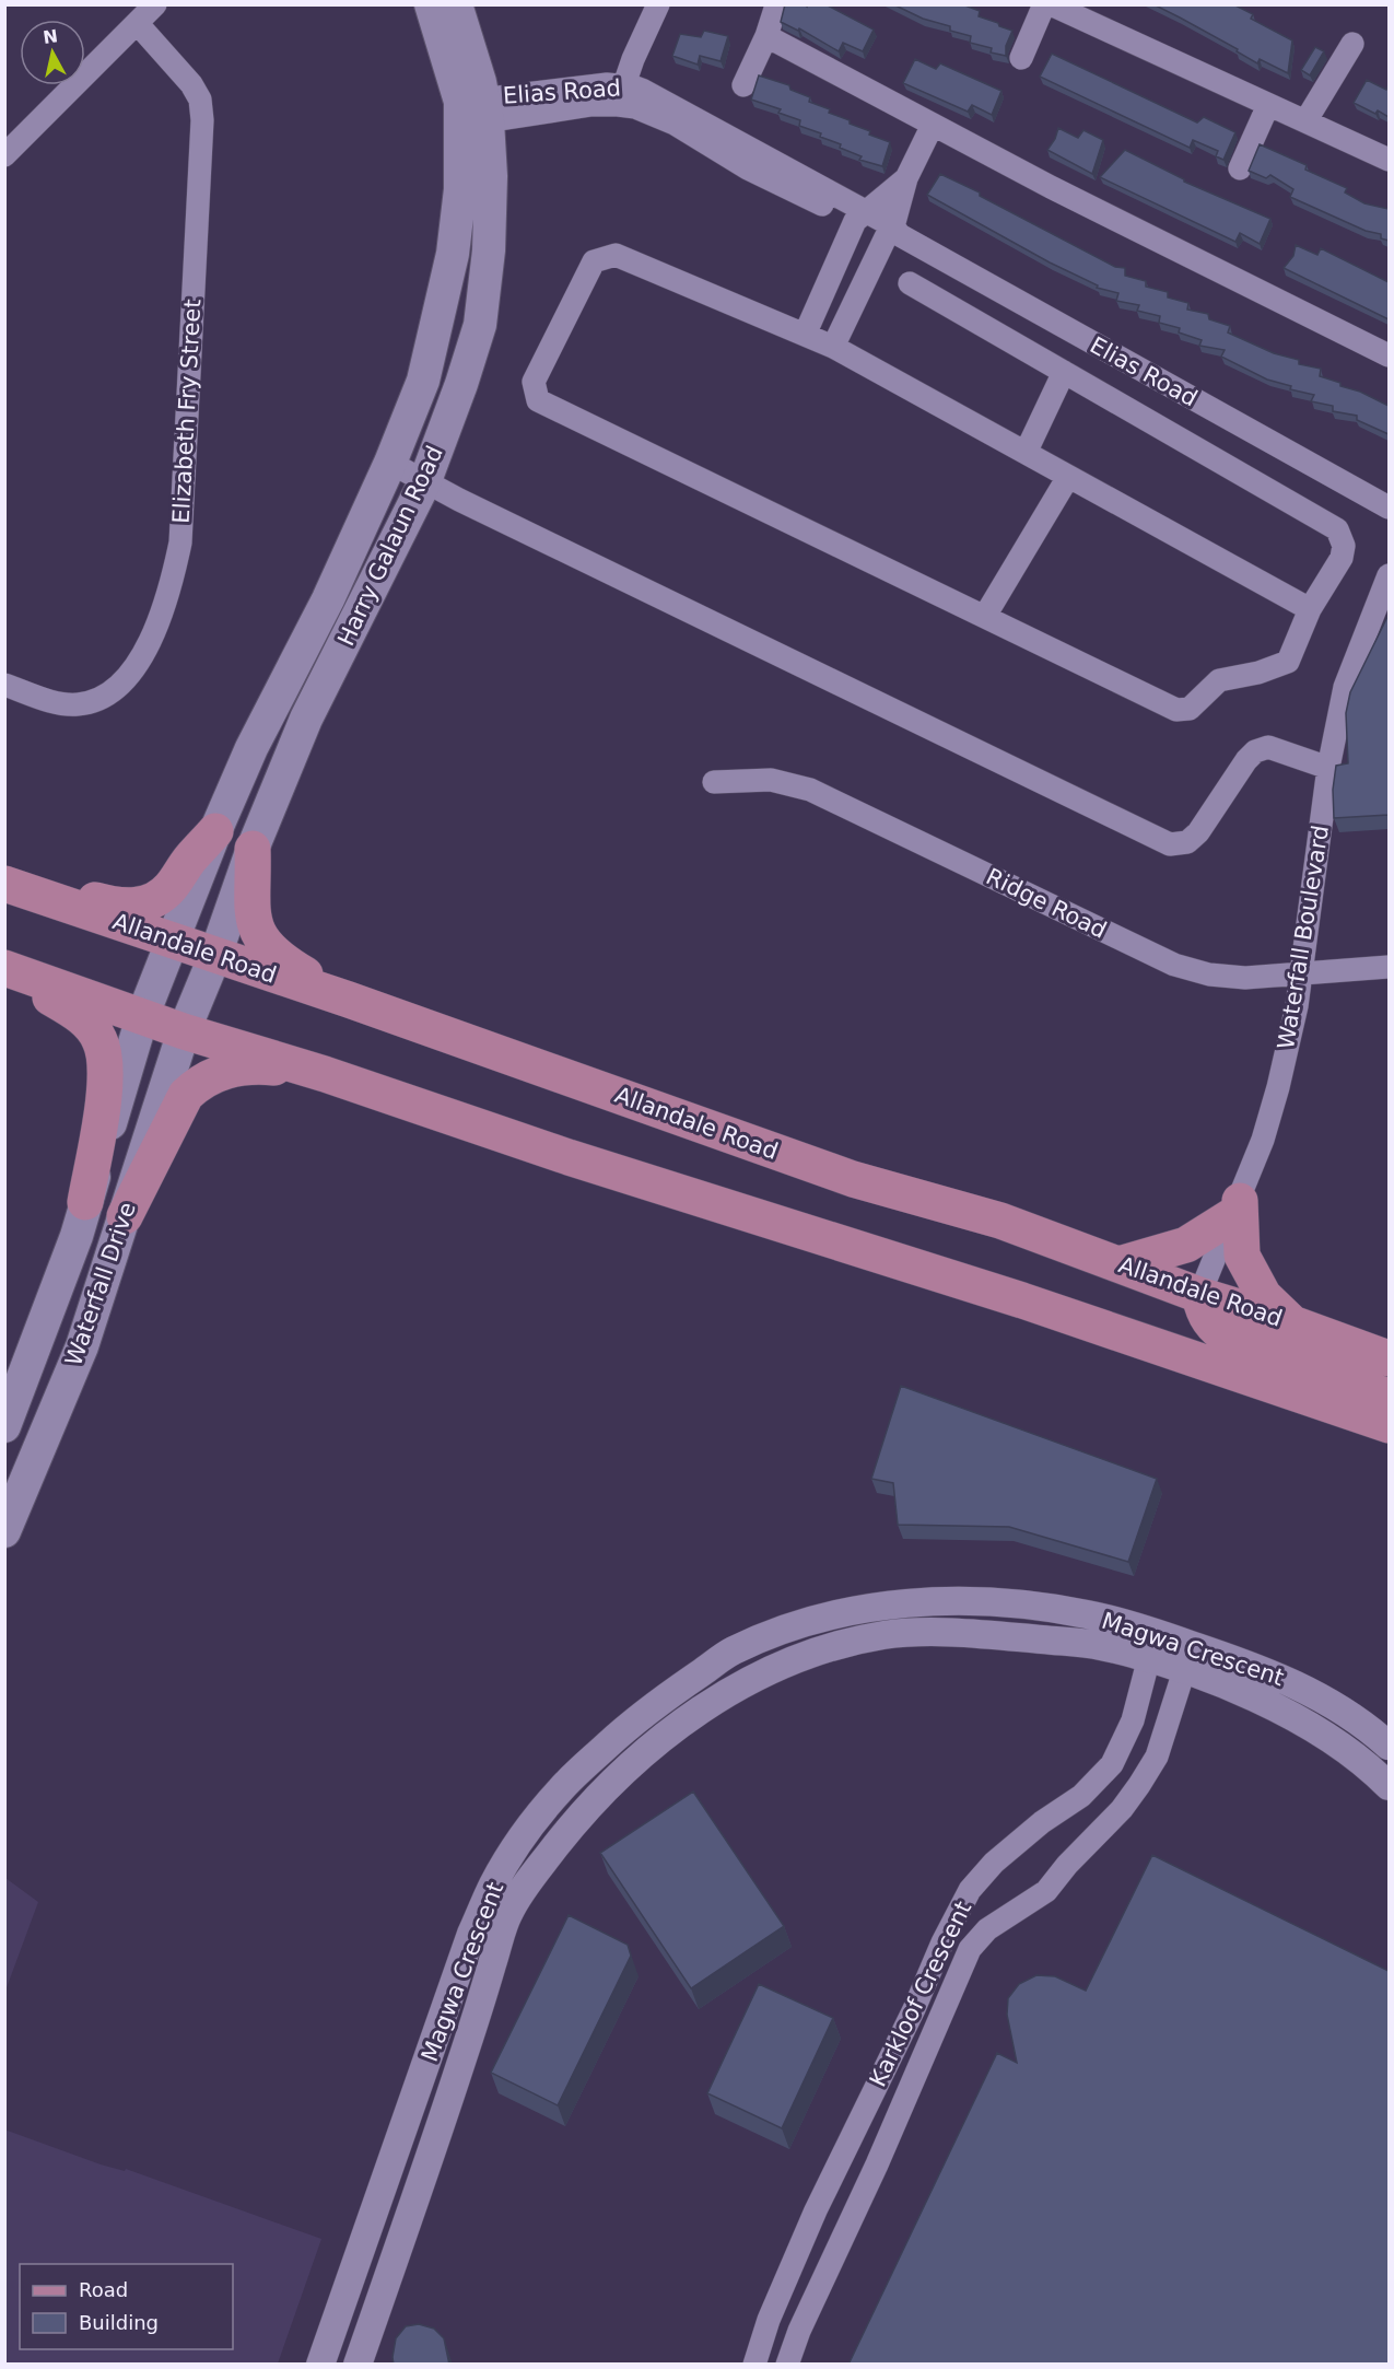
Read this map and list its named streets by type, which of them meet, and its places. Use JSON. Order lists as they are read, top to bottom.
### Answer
{
  "streets": {
    "main road": ["Harry Galaun Road", "Allandale Road", "Waterfall Drive"],
    "street": [
      "Elias Road",
      "Elizabeth Fry Street",
      "Ridge Road",
      "Waterfall Boulevard",
      "Magwa Crescent",
      "Karkloof Crescent"
    ]
  },
  "crossings": [
    ["Elias Road", "Harry Galaun Road"],
    ["Harry Galaun Road", "Allandale Road"],
    ["Harry Galaun Road", "Waterfall Drive"],
    ["Ridge Road", "Waterfall Boulevard"],
    ["Waterfall Boulevard", "Allandale Road"],
    ["Allandale Road", "Waterfall Drive"],
    ["Magwa Crescent", "Karkloof Crescent"]
  ],
  "legend": ["Road", "Building"],
  "north": "top"
}
